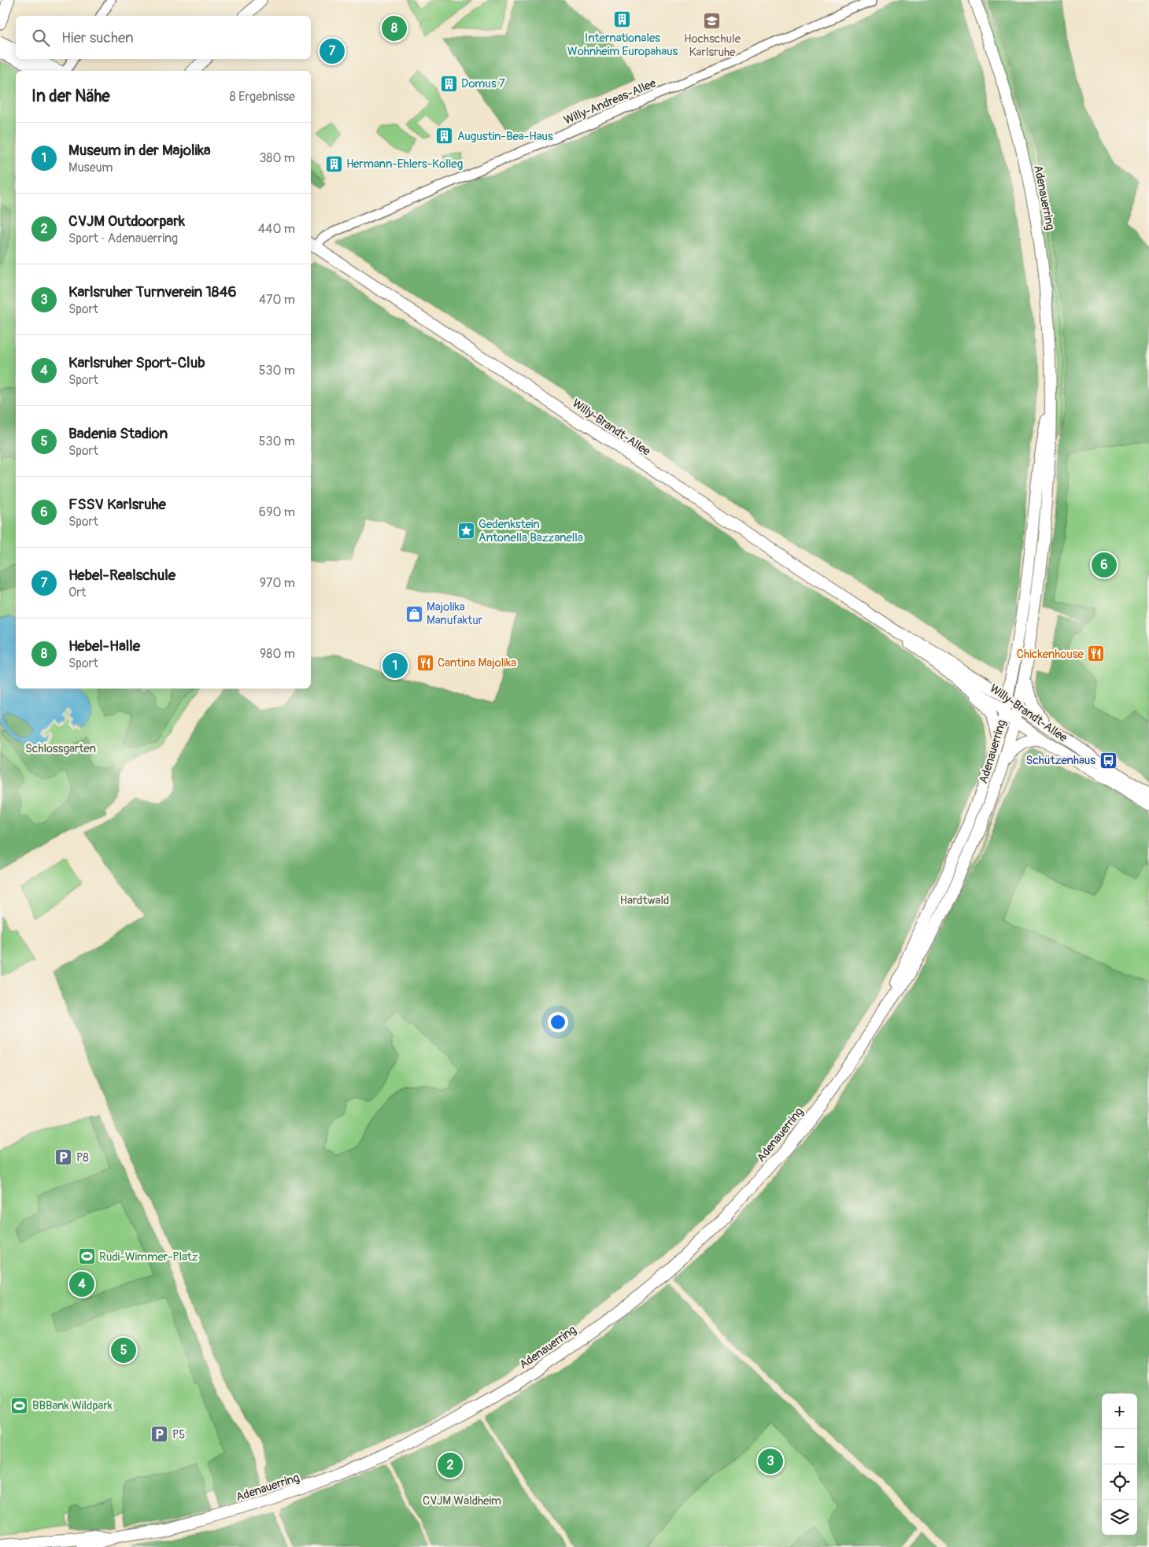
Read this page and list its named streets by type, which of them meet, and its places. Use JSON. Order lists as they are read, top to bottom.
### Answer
{
  "streets": {
    "main road": ["Adenauerring", "Willy-Brandt-Allee"],
    "street": ["Willy-Andreas-Allee"]
  },
  "crossings": [
    ["Willy-Andreas-Allee", "Willy-Brandt-Allee"],
    ["Adenauerring", "Willy-Brandt-Allee"]
  ],
  "parks": ["Schlossgarten", "Hardtwald", "CVJM Waldheim"],
  "places": {
    "building": [
      "Internationales Wohnheim Europahaus",
      "Domus 7",
      "Augustin-Bea-Haus",
      "Hermann-Ehlers-Kolleg"
    ],
    "school or university": ["Hochschule Karlsruhe"],
    "place": ["Gedenkstein Antonella Bazzanella"],
    "shop": ["Majolika Manufaktur"],
    "restaurant": ["Chickenhouse", "Cantina Majolika"],
    "bus stop": ["Schützenhaus"],
    "parking": ["P8", "P5"],
    "sports": ["Rudi-Wimmer-Platz", "BBBank Wildpark"]
  },
  "page": {
    "pins": [
      "8",
      "7",
      "6",
      "1",
      "4",
      "5",
      "3",
      "2"
    ],
    "search": "Hier suchen",
    "heading": ["In der Nähe", "8 Ergebnisse"],
    "list": [
      {
        "mark": "1",
        "name": "Museum in der Majolika",
        "note": "Museum",
        "value": "380 m"
      },
      {
        "mark": "2",
        "name": "CVJM Outdoorpark",
        "note": "Sport · Adenauerring",
        "value": "440 m"
      },
      {
        "mark": "3",
        "name": "Karlsruher Turnverein 1846",
        "note": "Sport",
        "value": "470 m"
      },
      {
        "mark": "4",
        "name": "Karlsruher Sport-Club",
        "note": "Sport",
        "value": "530 m"
      },
      {
        "mark": "5",
        "name": "Badenia Stadion",
        "note": "Sport",
        "value": "530 m"
      },
      {
        "mark": "6",
        "name": "FSSV Karlsruhe",
        "note": "Sport",
        "value": "690 m"
      },
      {
        "mark": "7",
        "name": "Hebel-Realschule",
        "note": "Ort",
        "value": "970 m"
      },
      {
        "mark": "8",
        "name": "Hebel-Halle",
        "note": "Sport",
        "value": "980 m"
      }
    ],
    "map_buttons": ["+", "−"]
  }
}
